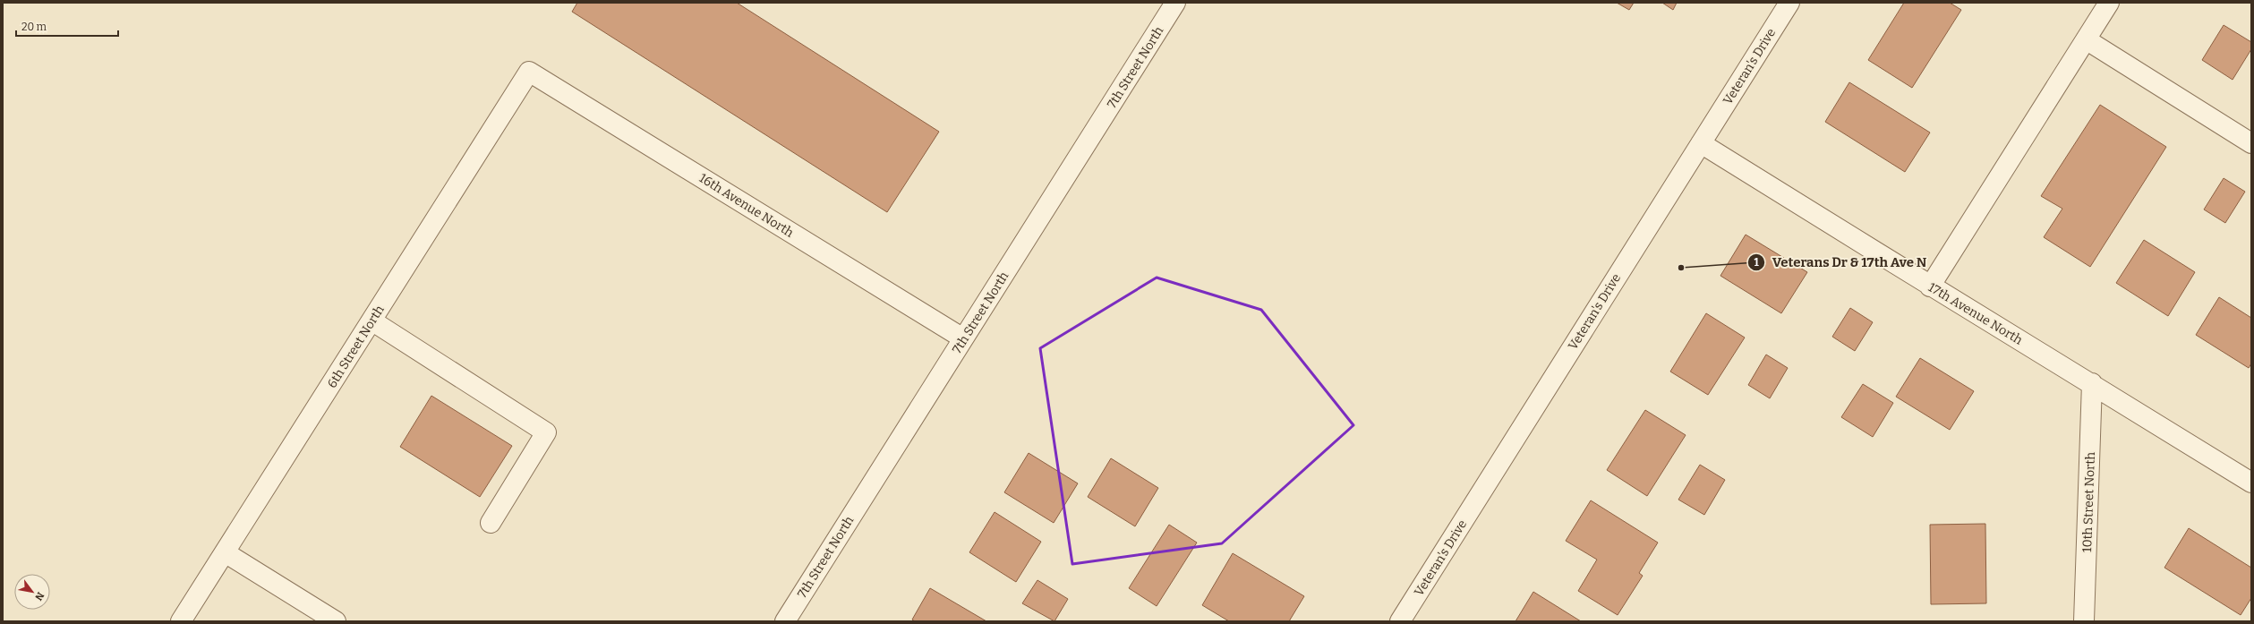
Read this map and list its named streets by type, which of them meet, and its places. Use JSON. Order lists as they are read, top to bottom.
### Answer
{
  "streets": {
    "street": [
      "Veteran's Drive",
      "7th Street North",
      "16th Avenue North",
      "17th Avenue North",
      "6th Street North",
      "10th Street North"
    ]
  },
  "crossings": [
    ["Veteran's Drive", "17th Avenue North"],
    ["7th Street North", "16th Avenue North"],
    ["16th Avenue North", "6th Street North"],
    ["17th Avenue North", "10th Street North"]
  ],
  "places": ["Veterans Dr & 17th Ave N"],
  "scale_bar": "20 m",
  "north": "bottom right"
}
